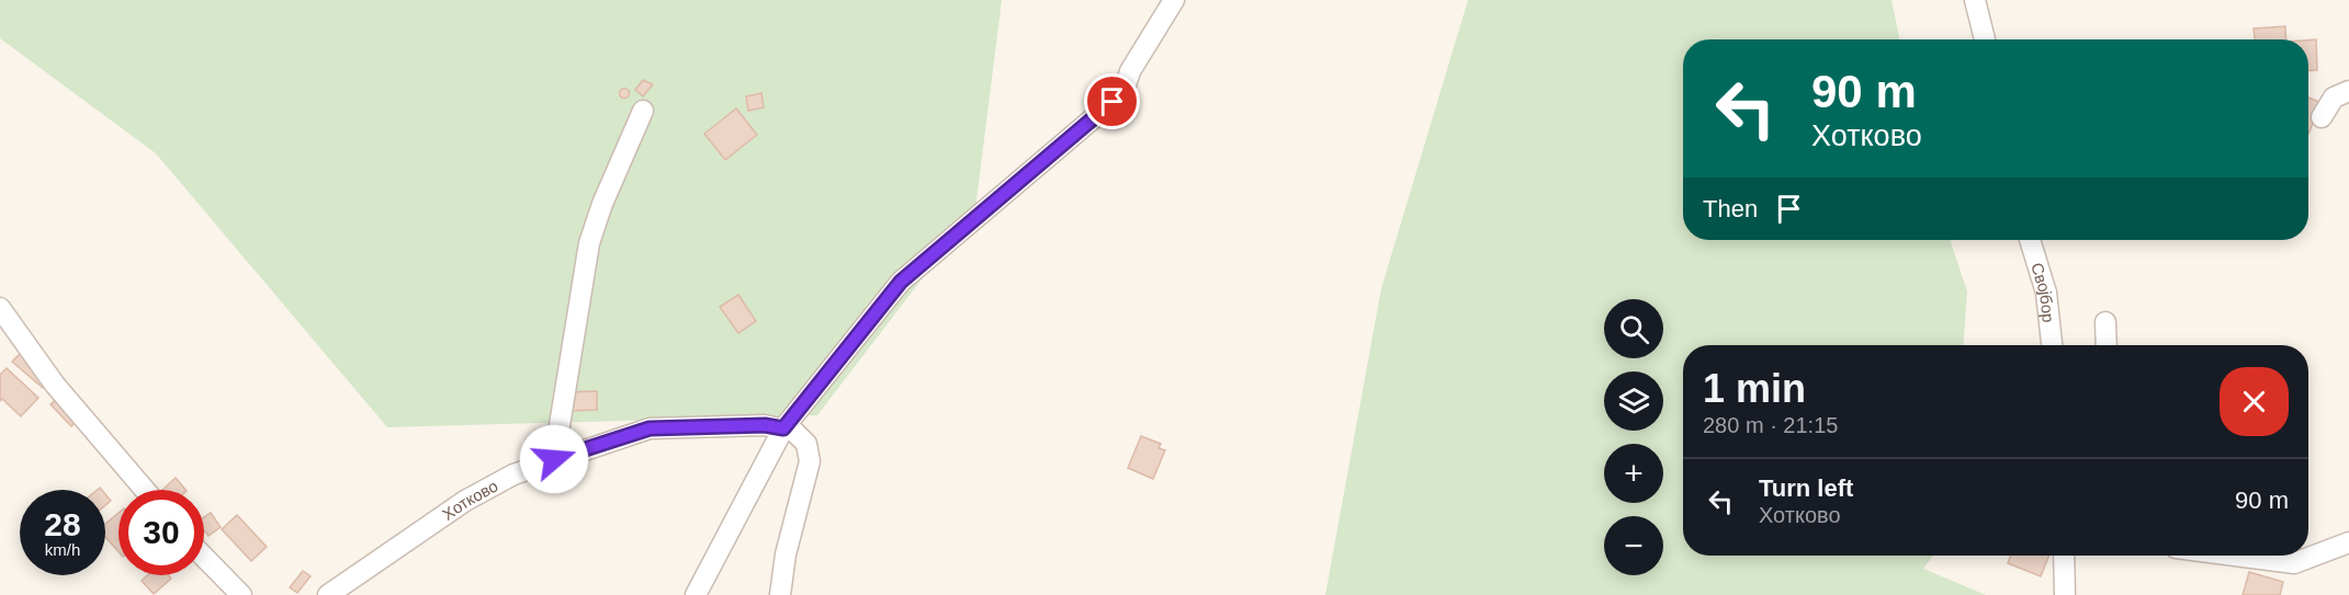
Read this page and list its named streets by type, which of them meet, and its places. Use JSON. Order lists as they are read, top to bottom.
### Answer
{
  "streets": {
    "street": ["Својбор", "Хотково"]
  },
  "page": {
    "turn": ["90 m", "Хотково"],
    "then": "Then",
    "map_buttons": ["+", "−"],
    "heading": ["1 min", "280 m · 21:15"],
    "list": [
      {
        "name": "Turn left",
        "note": "Хотково",
        "value": "90 m"
      }
    ],
    "speed": "28 km/h",
    "limit": "30"
  }
}
